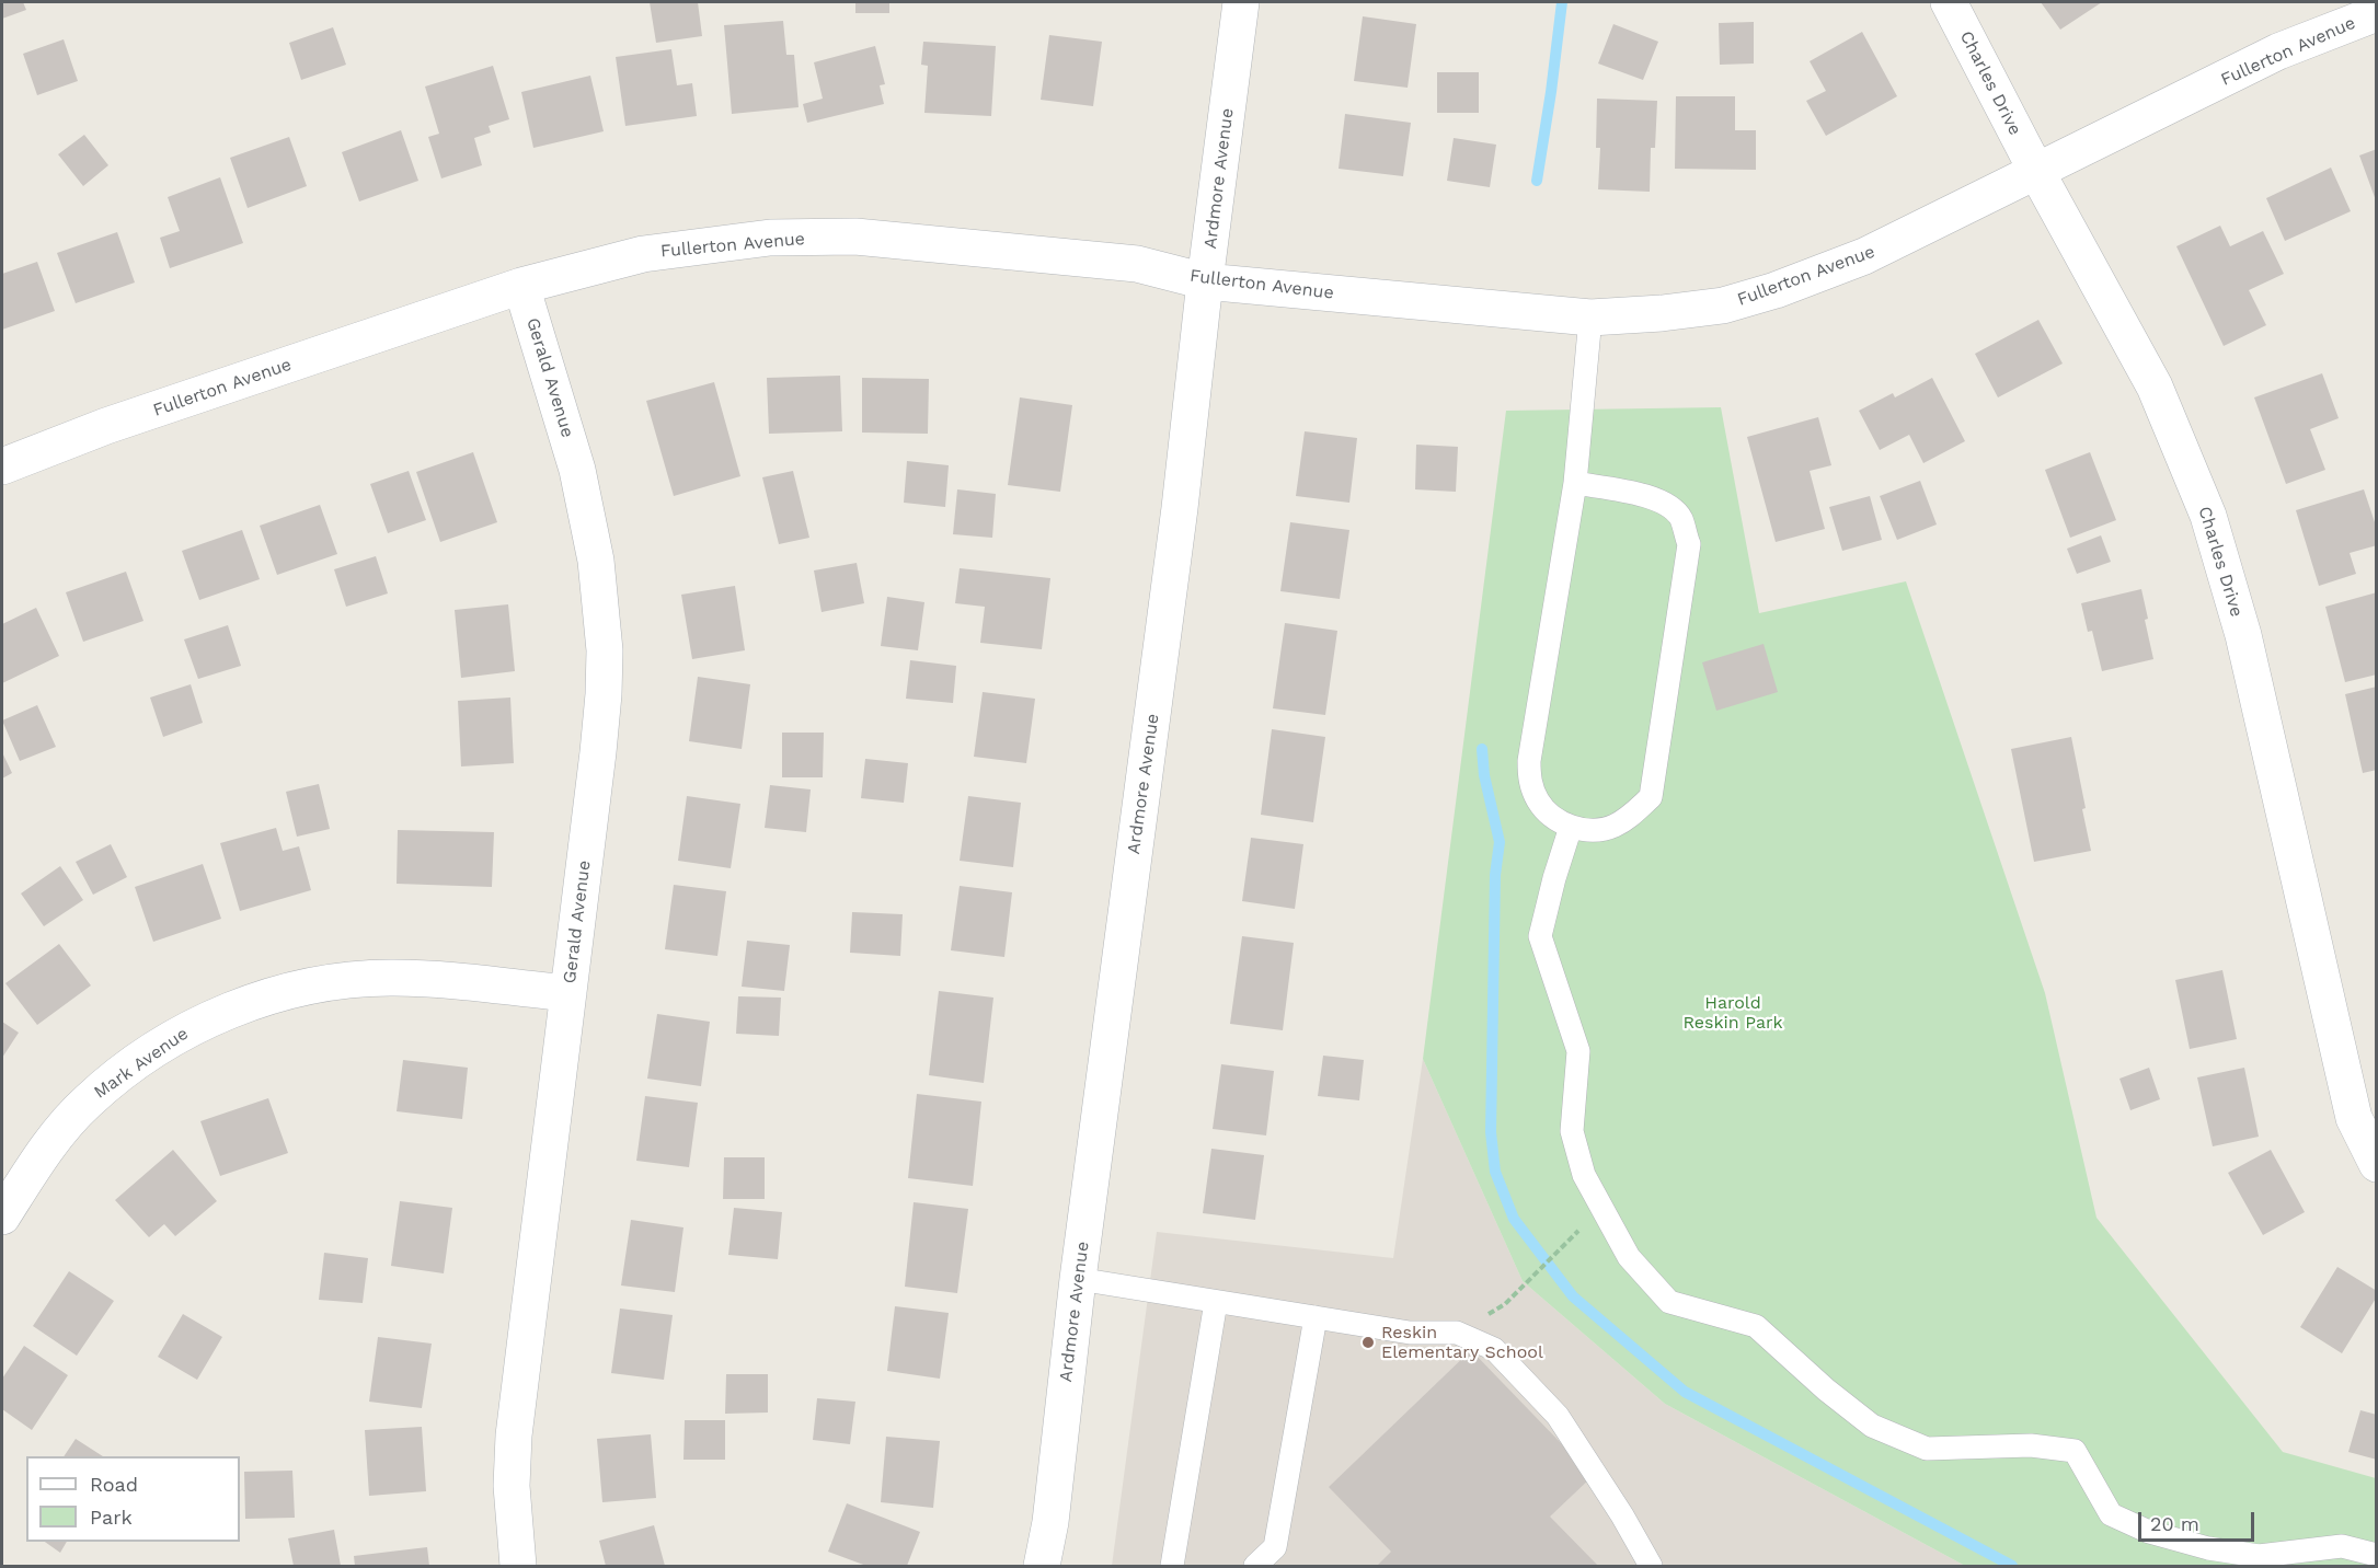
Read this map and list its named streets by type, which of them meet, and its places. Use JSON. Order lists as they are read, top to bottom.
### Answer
{
  "streets": {
    "street": [
      "Fullerton Avenue",
      "Charles Drive",
      "Ardmore Avenue",
      "Gerald Avenue",
      "Mark Avenue"
    ]
  },
  "crossings": [
    ["Fullerton Avenue", "Charles Drive"],
    ["Fullerton Avenue", "Ardmore Avenue"],
    ["Fullerton Avenue", "Gerald Avenue"],
    ["Gerald Avenue", "Mark Avenue"]
  ],
  "parks": ["Harold Reskin Park"],
  "places": ["Reskin Elementary School"],
  "legend": ["Road", "Park"],
  "scale_bar": "20 m"
}
